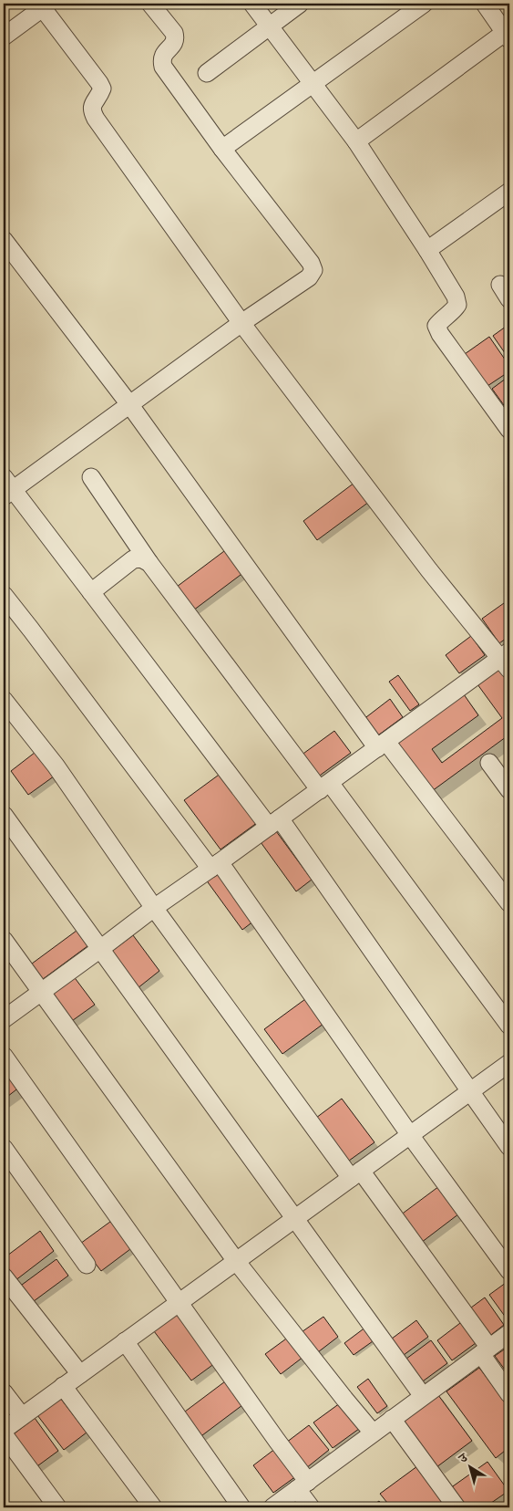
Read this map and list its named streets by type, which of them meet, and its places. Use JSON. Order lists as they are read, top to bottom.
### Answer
{
  "north": "top left"
}
